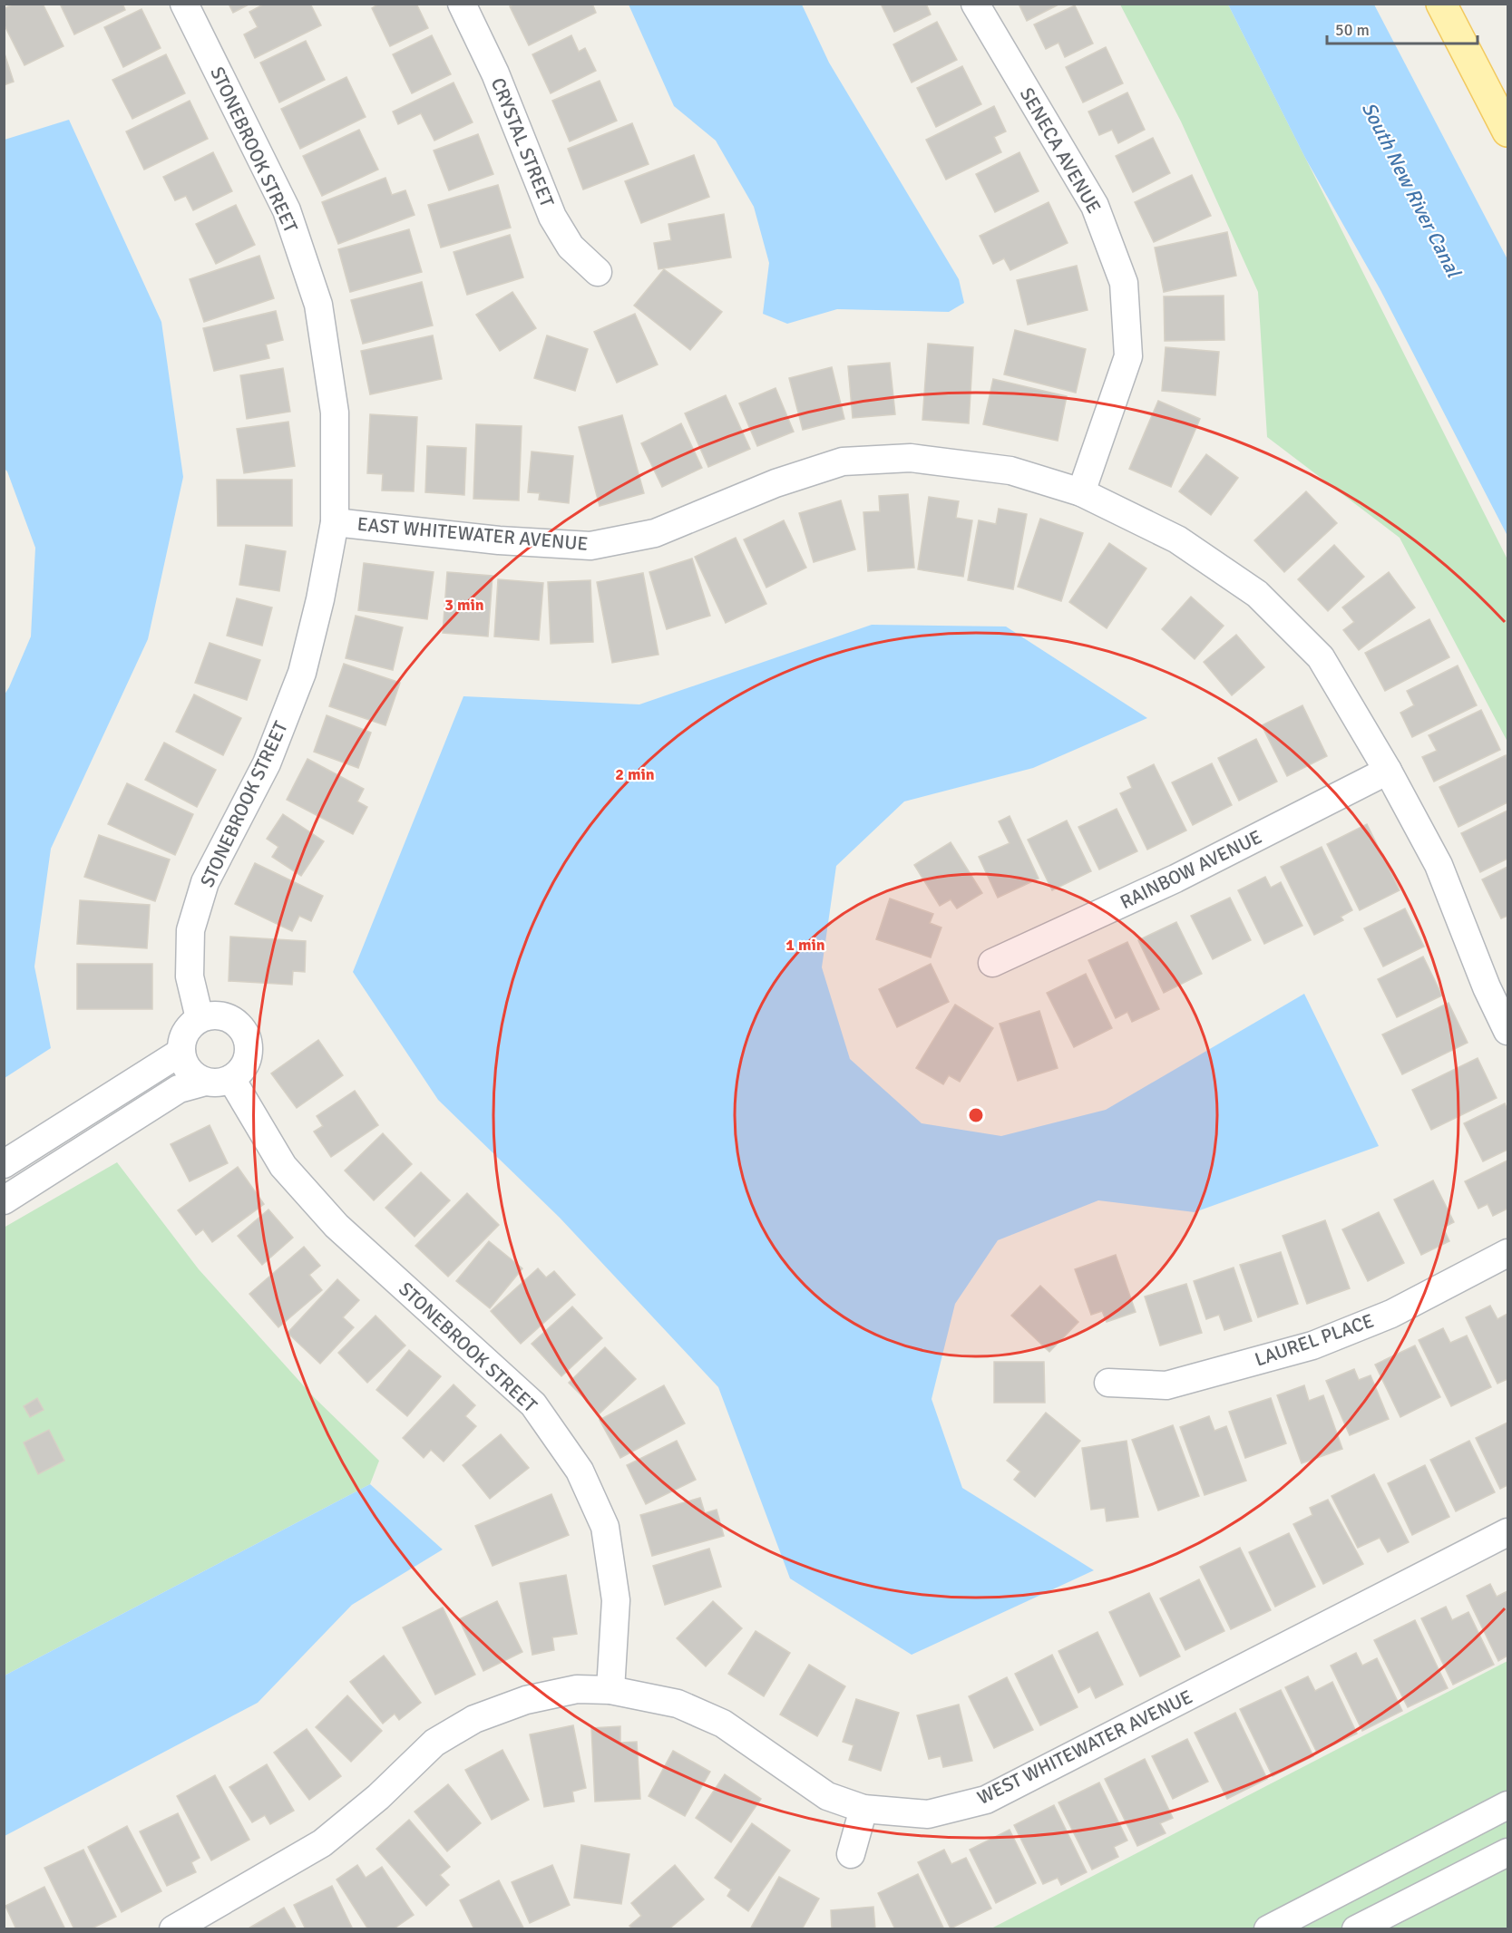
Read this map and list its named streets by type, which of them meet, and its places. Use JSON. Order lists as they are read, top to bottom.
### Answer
{
  "streets": {
    "street": [
      "CRYSTAL STREET",
      "STONEBROOK STREET",
      "SENECA AVENUE",
      "EAST WHITEWATER AVENUE",
      "RAINBOW AVENUE",
      "LAUREL PLACE",
      "WEST WHITEWATER AVENUE"
    ]
  },
  "crossings": [
    ["STONEBROOK STREET", "EAST WHITEWATER AVENUE"],
    ["STONEBROOK STREET", "WEST WHITEWATER AVENUE"],
    ["SENECA AVENUE", "EAST WHITEWATER AVENUE"],
    ["EAST WHITEWATER AVENUE", "RAINBOW AVENUE"]
  ],
  "water": ["South New River Canal"],
  "scale_bar": "50 m",
  "rings": ["3 min", "2 min", "1 min"]
}
